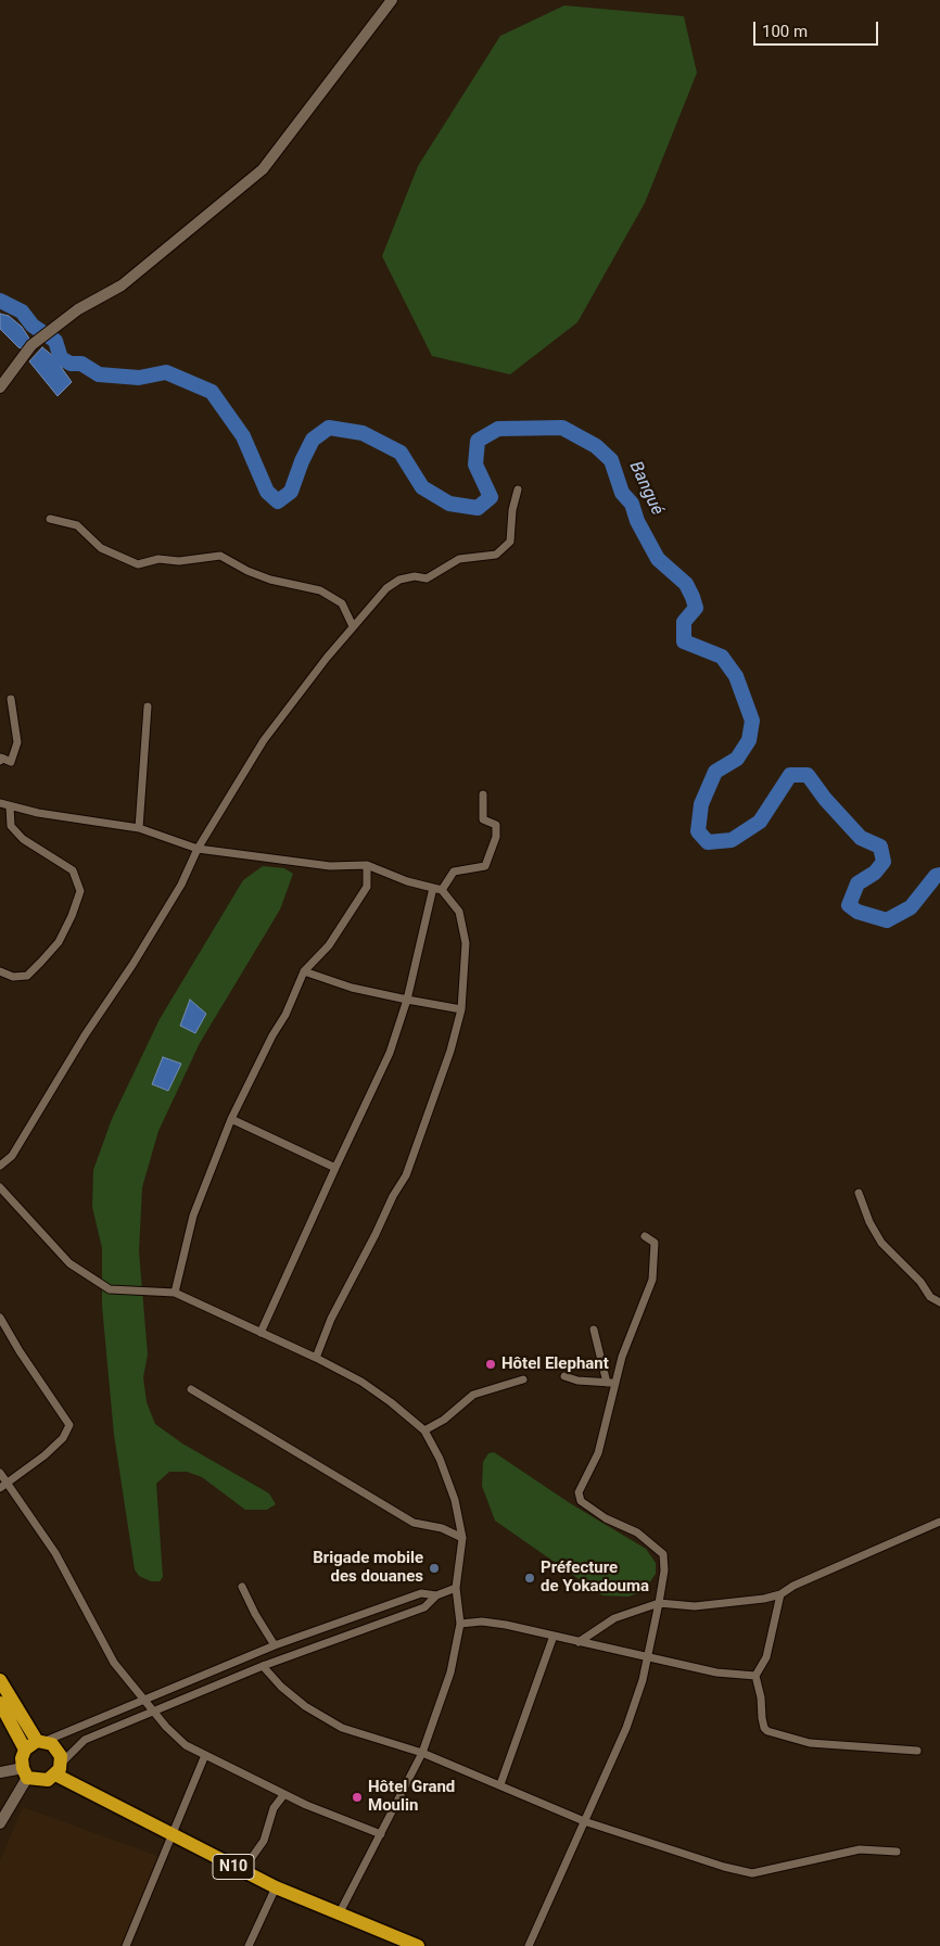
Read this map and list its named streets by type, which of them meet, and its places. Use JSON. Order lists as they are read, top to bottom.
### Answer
{
  "streets": {
    "highway": ["N10"]
  },
  "water": ["Bangué"],
  "places": [
    "Hôtel Elephant",
    "Brigade mobile des douanes",
    "Préfecture de Yokadouma",
    "Hôtel Grand Moulin"
  ],
  "scale_bar": "100 m"
}
